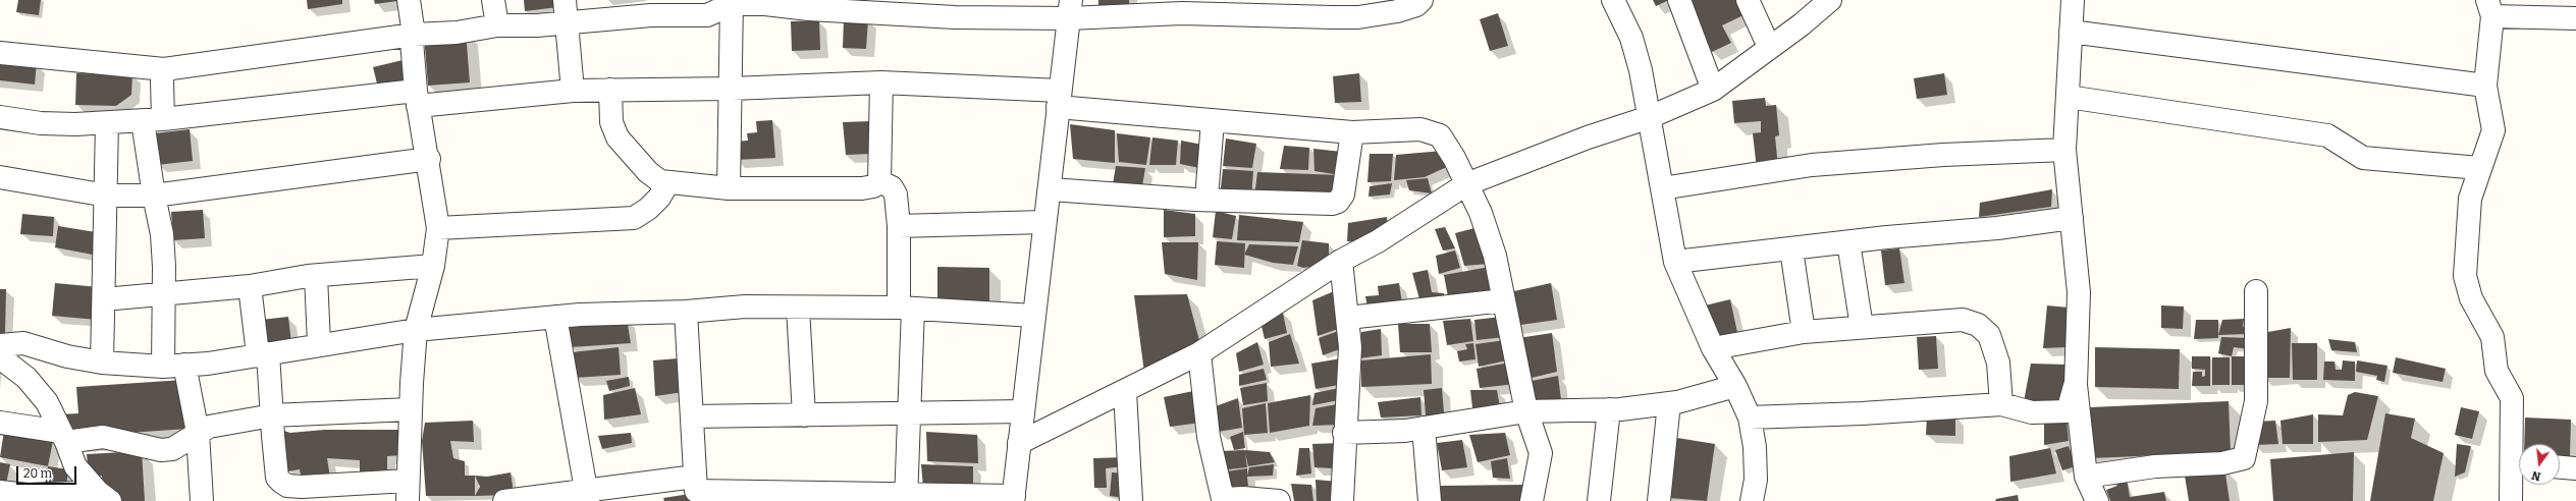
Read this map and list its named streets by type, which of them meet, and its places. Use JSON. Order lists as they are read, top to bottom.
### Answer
{
  "scale_bar": "20 m",
  "north": "bottom"
}
